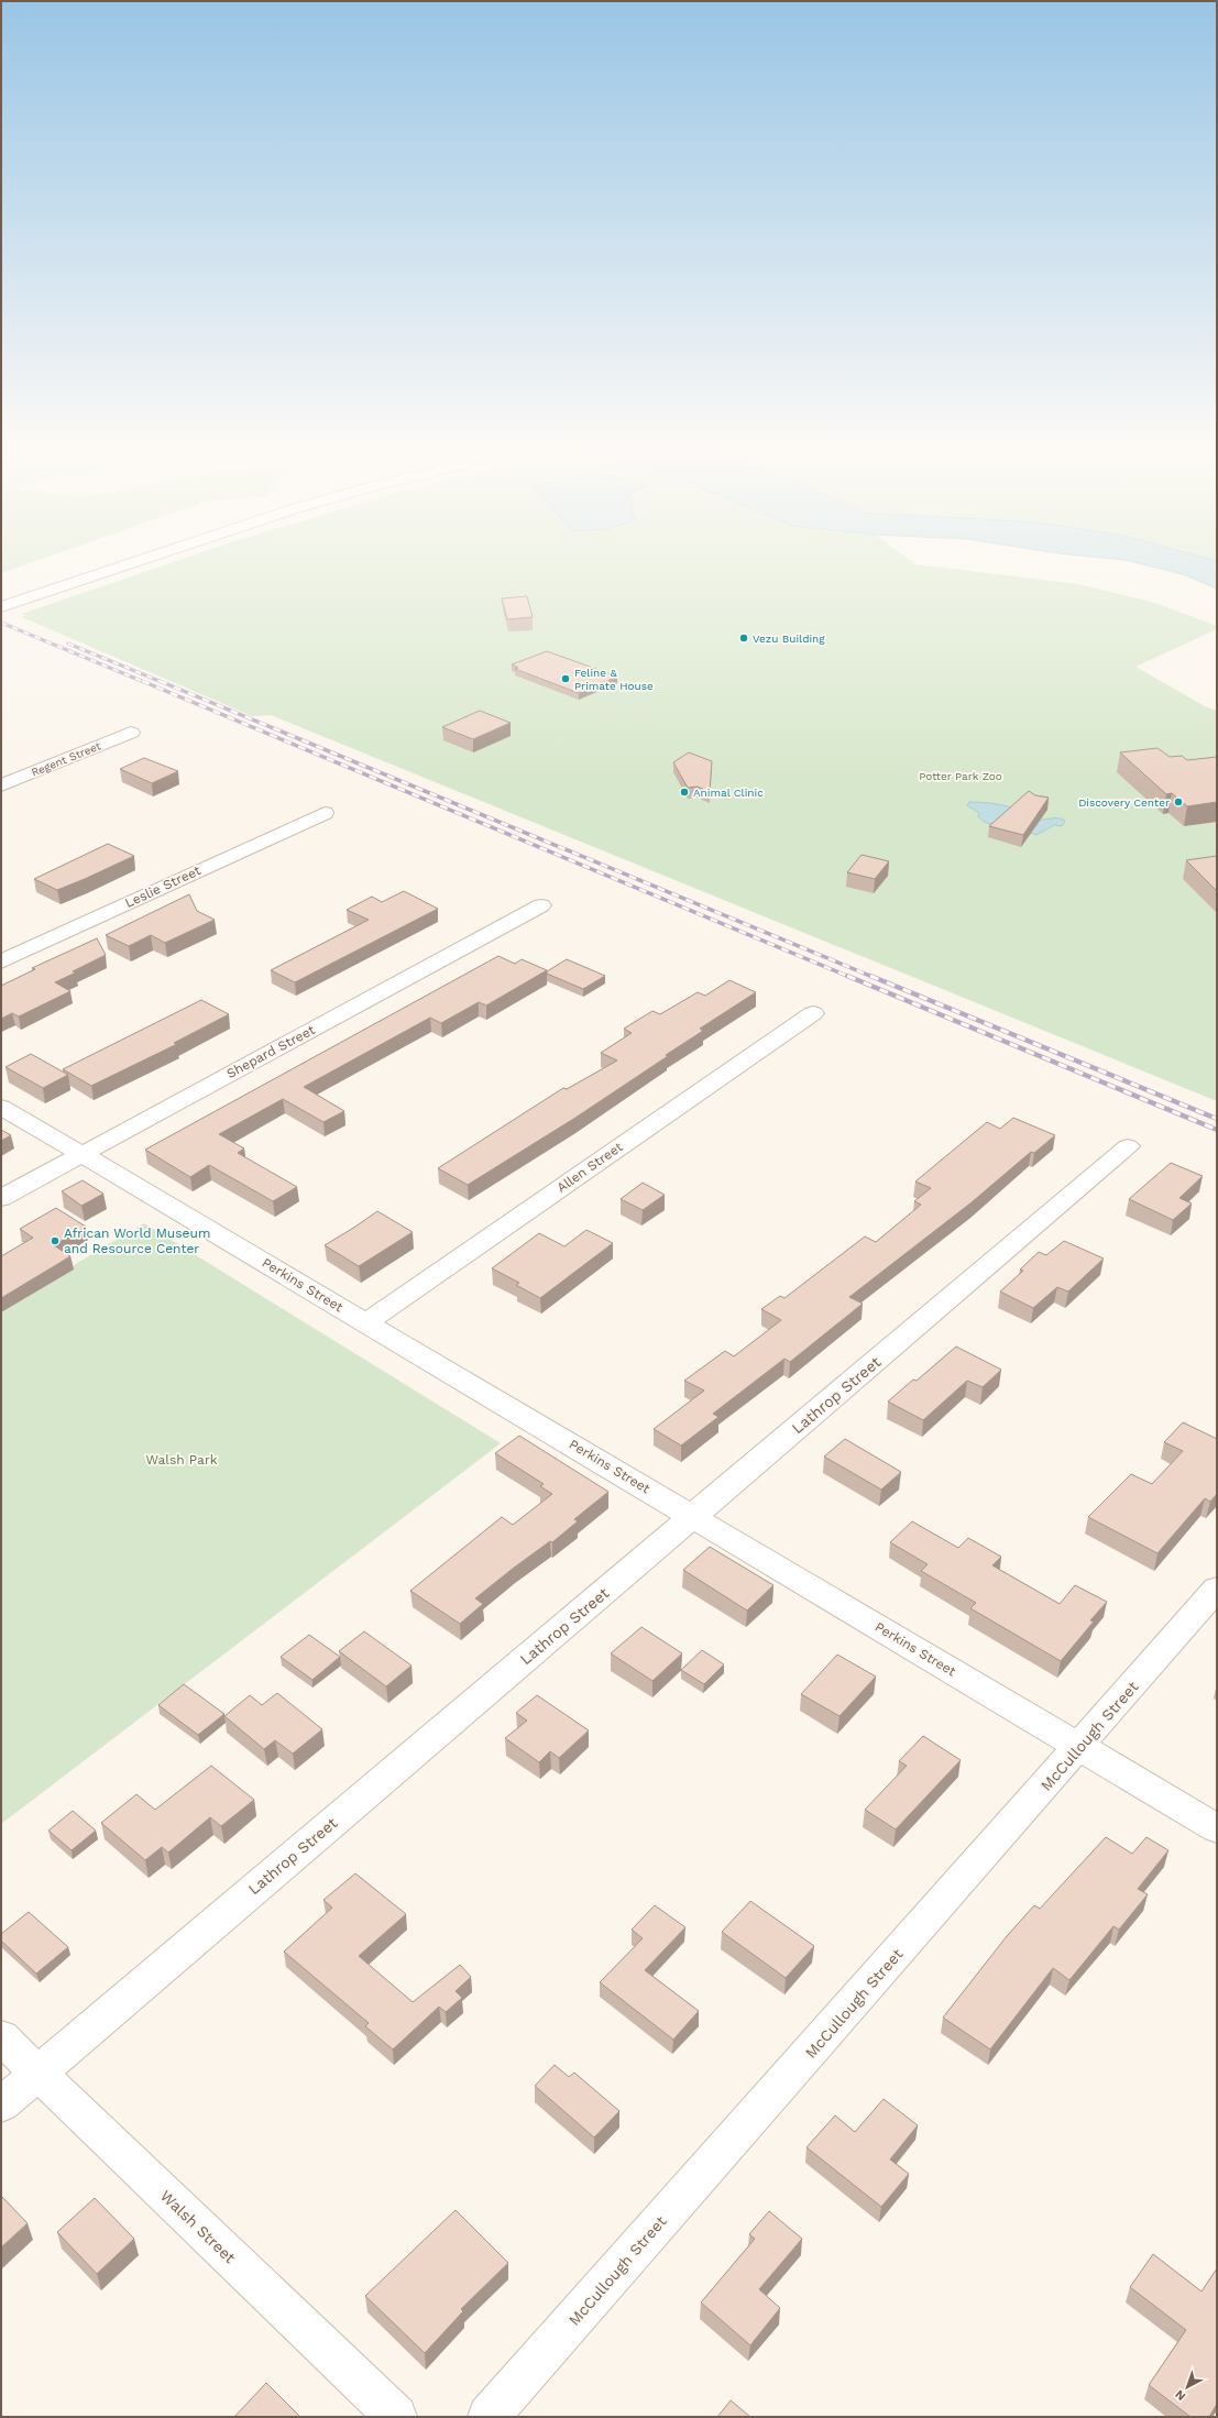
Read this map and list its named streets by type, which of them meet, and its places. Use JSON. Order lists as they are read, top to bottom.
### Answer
{
  "streets": {
    "street": [
      "Regent Street",
      "Leslie Street",
      "Shepard Street",
      "Allen Street",
      "Perkins Street",
      "Lathrop Street",
      "McCullough Street",
      "Walsh Street"
    ]
  },
  "crossings": [
    ["Shepard Street", "Perkins Street"],
    ["Allen Street", "Perkins Street"],
    ["Perkins Street", "Lathrop Street"],
    ["Perkins Street", "McCullough Street"],
    ["Lathrop Street", "Walsh Street"]
  ],
  "parks": ["Potter Park Zoo", "Walsh Park"],
  "places": [
    "Vezu Building",
    "Feline & Primate House",
    "Animal Clinic",
    "Discovery Center",
    "African World Museum and Resource Center"
  ],
  "north": "bottom left"
}
